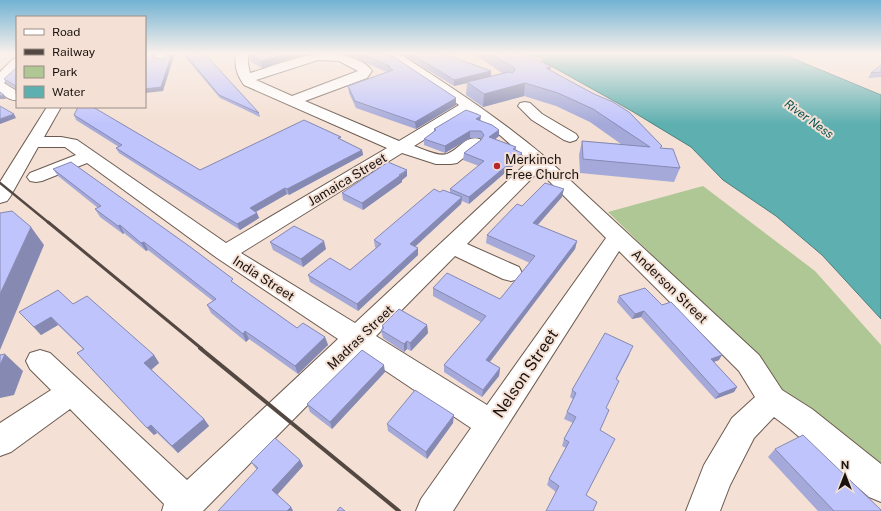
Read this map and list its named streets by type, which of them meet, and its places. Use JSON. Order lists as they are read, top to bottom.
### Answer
{
  "streets": {
    "street": [
      "Jamaica Street",
      "India Street",
      "Anderson Street",
      "Madras Street",
      "Nelson Street"
    ]
  },
  "crossings": [
    ["Jamaica Street", "India Street"],
    ["Jamaica Street", "Anderson Street"],
    ["India Street", "Madras Street"],
    ["India Street", "Nelson Street"],
    ["Anderson Street", "Madras Street"],
    ["Anderson Street", "Nelson Street"]
  ],
  "water": ["River Ness"],
  "places": ["Merkinch Free Church"],
  "legend": [
    "Road",
    "Railway",
    "Park",
    "Water"
  ],
  "north": "top"
}
